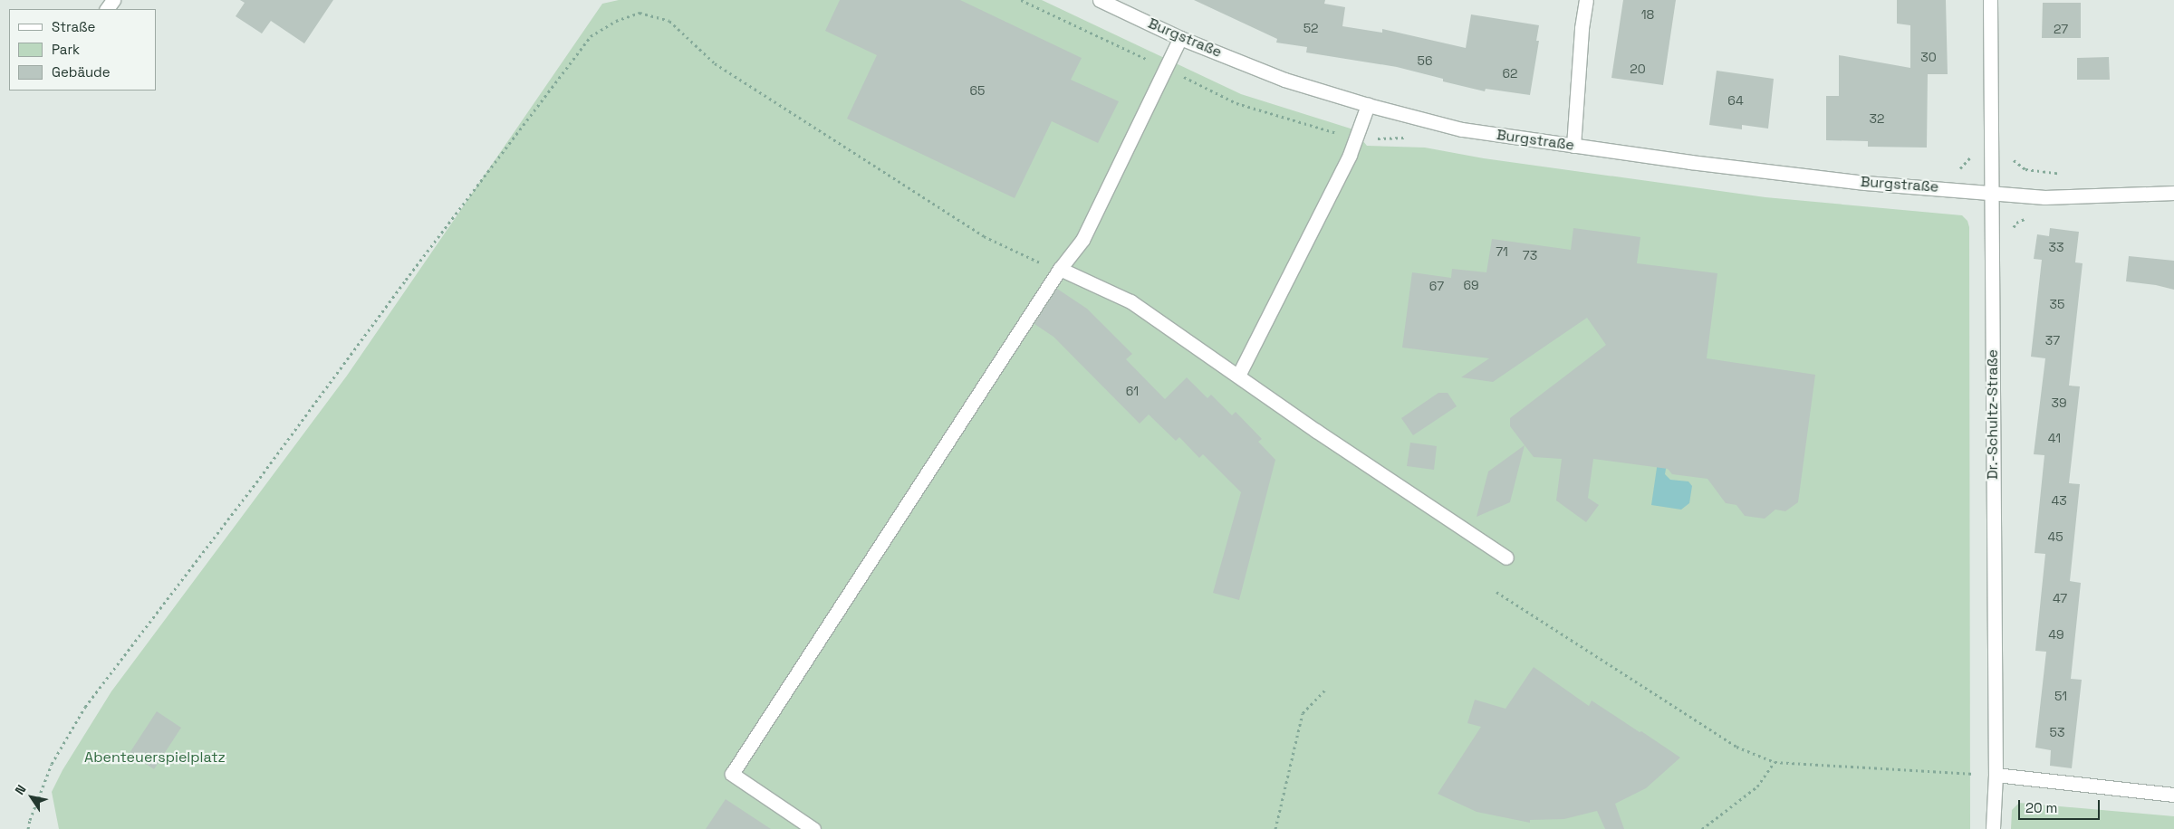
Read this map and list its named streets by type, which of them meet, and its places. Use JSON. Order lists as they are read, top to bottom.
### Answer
{
  "streets": {
    "street": ["Burgstraße", "Dr.-Schultz-Straße"]
  },
  "crossings": [
    ["Burgstraße", "Dr.-Schultz-Straße"]
  ],
  "parks": ["Abenteuerspielplatz"],
  "house_numbers": [
    "18",
    "52",
    "27",
    "30",
    "56",
    "20",
    "62",
    "65",
    "64",
    "32",
    "33",
    "71",
    "73",
    "69",
    "67",
    "35",
    "37",
    "61",
    "39",
    "41",
    "43",
    "45",
    "47",
    "49",
    "51",
    "53"
  ],
  "legend": ["Straße", "Park", "Gebäude"],
  "scale_bar": "20 m",
  "north": "top left"
}
